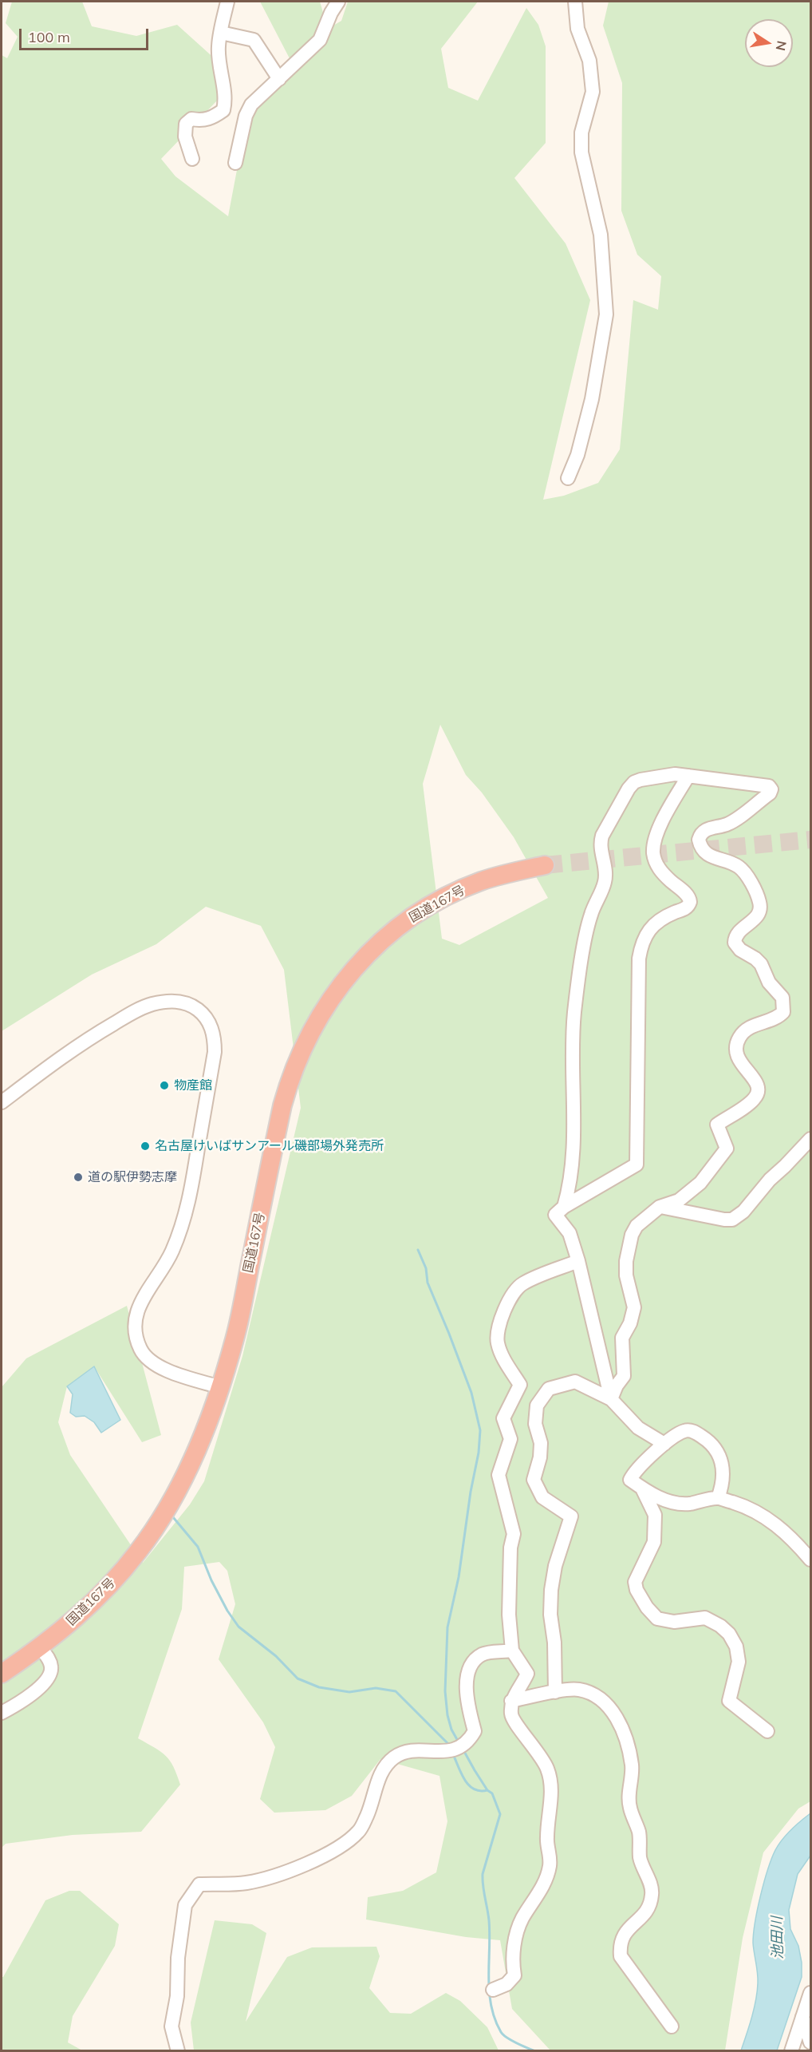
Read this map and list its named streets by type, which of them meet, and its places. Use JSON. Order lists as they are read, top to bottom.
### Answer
{
  "streets": {
    "highway": ["国道167号"]
  },
  "water": ["池田川"],
  "places": ["物産館", "名古屋けいばサンアール磯部場外発売所", "道の駅伊勢志摩"],
  "scale_bar": "100 m",
  "north": "right"
}
